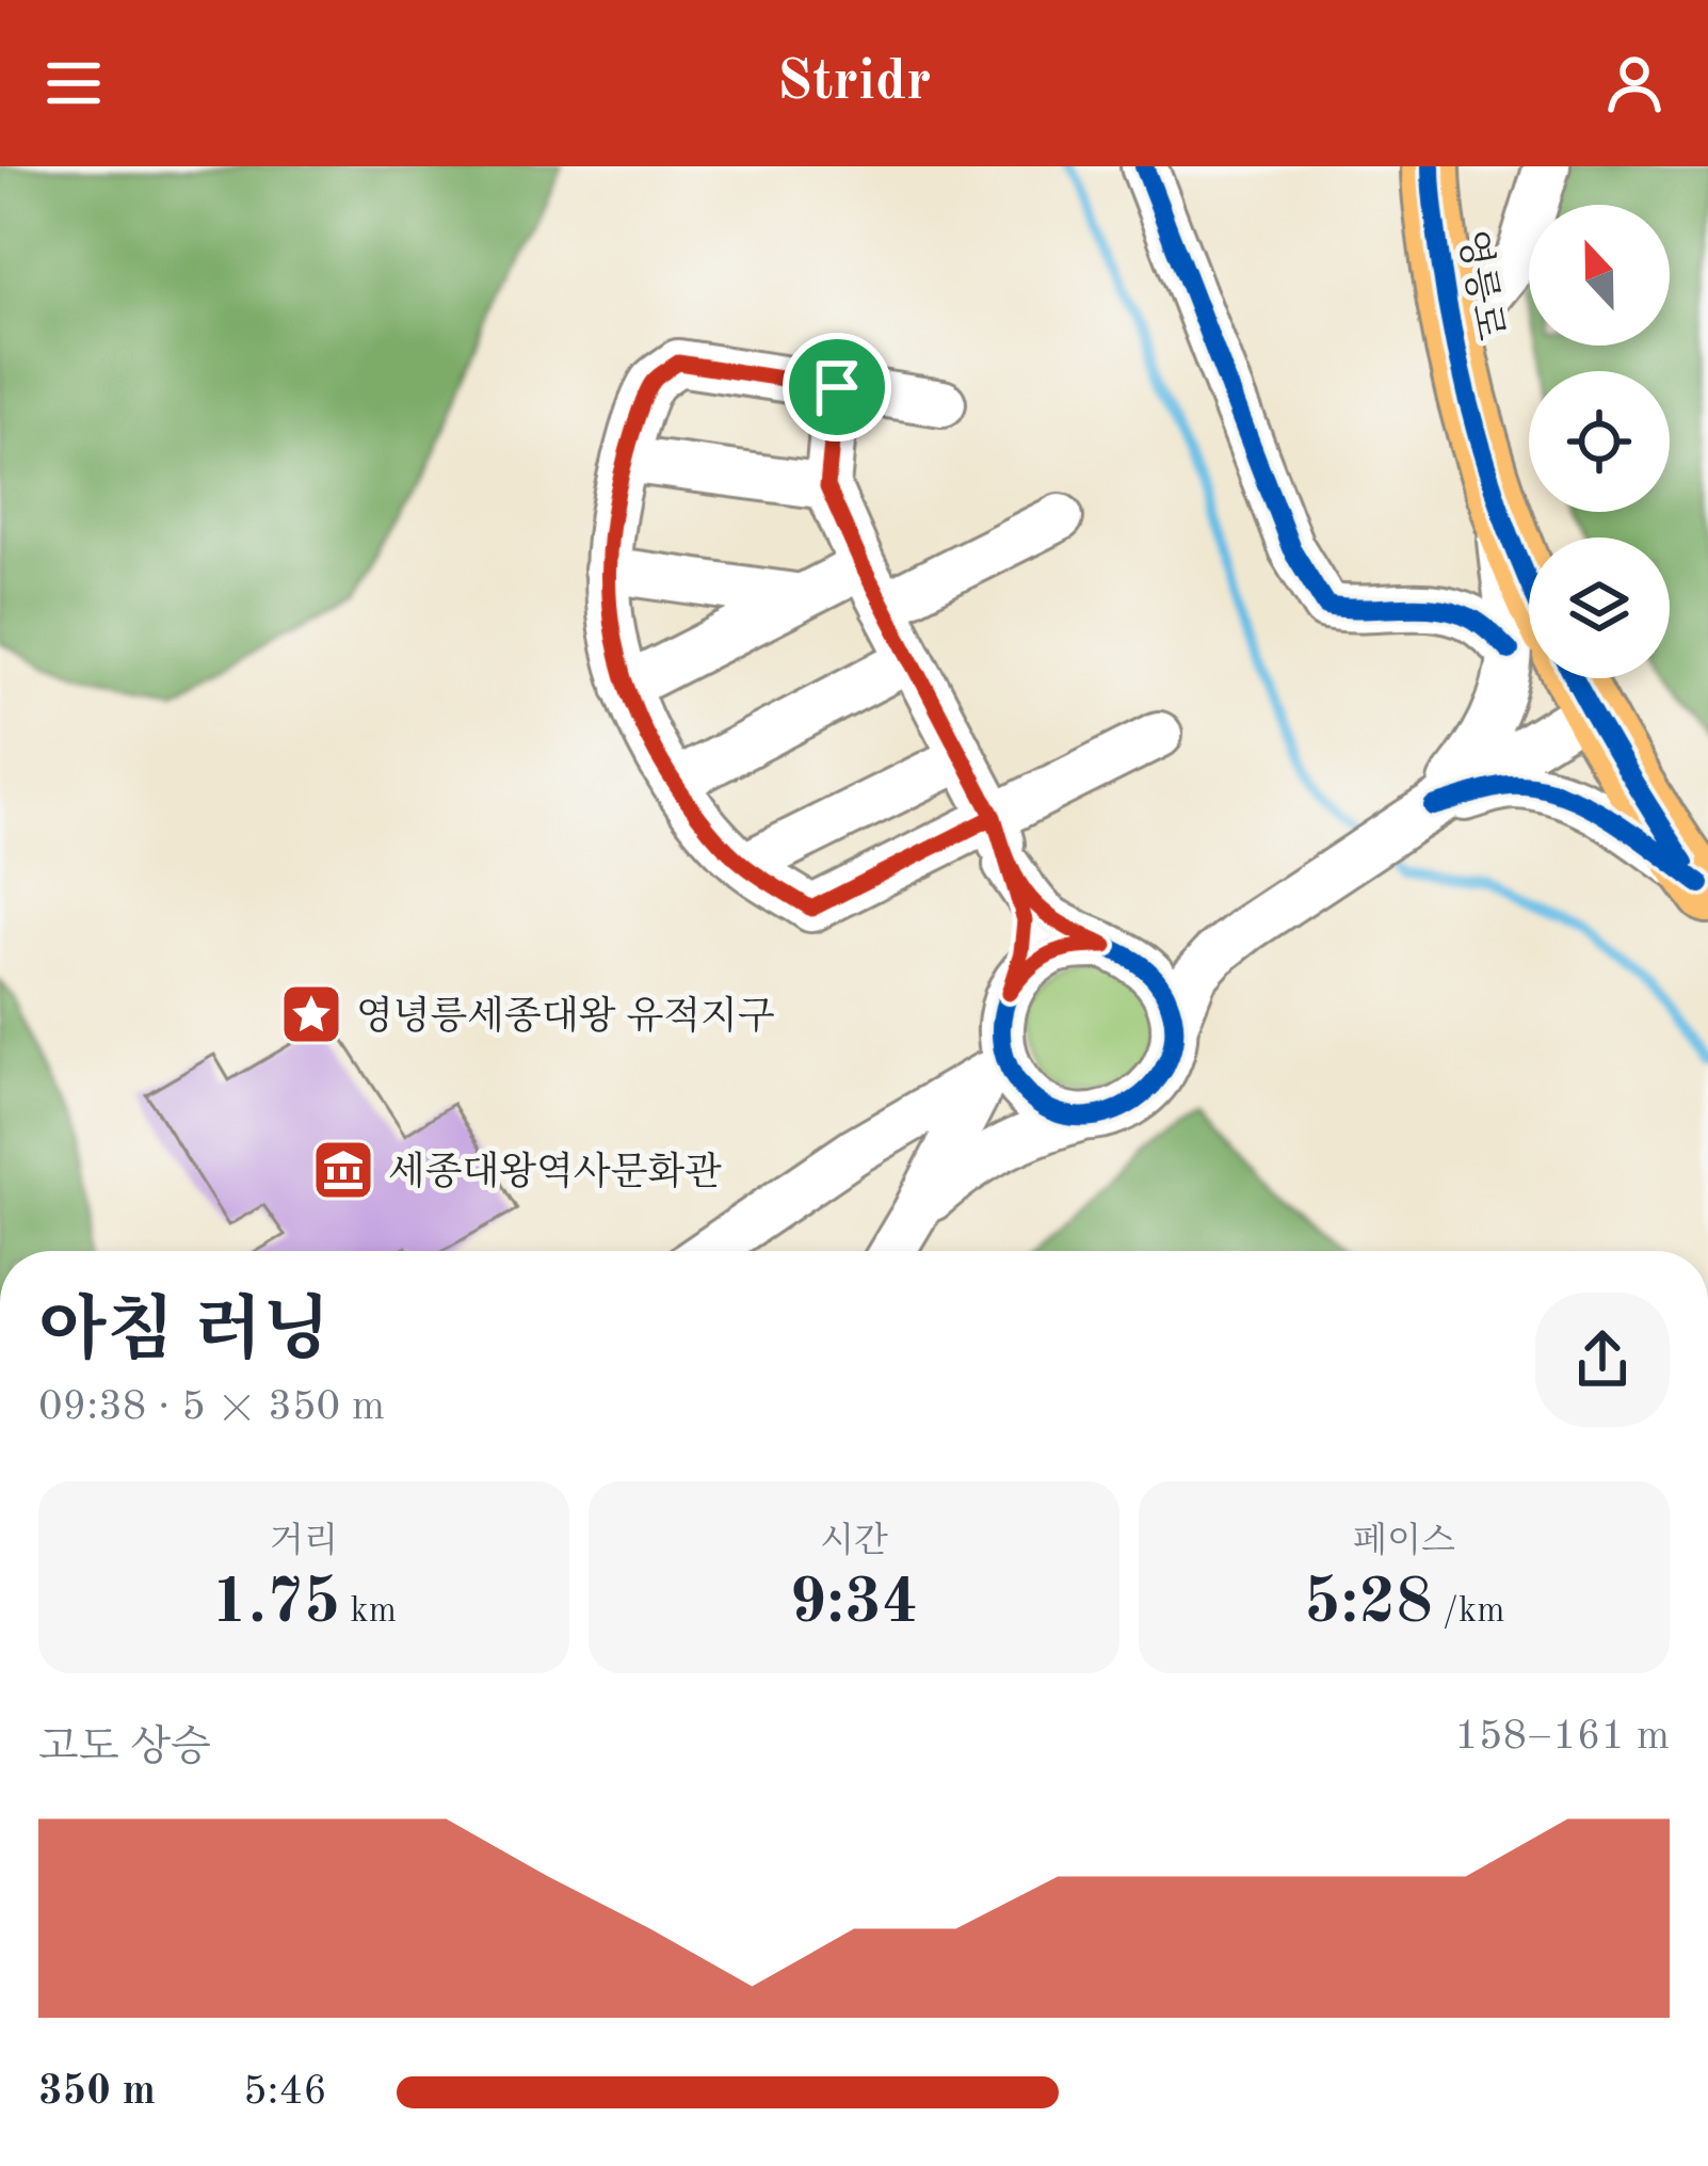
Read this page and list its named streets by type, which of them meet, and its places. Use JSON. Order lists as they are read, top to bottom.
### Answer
{
  "streets": {
    "main road": ["영릉로"]
  },
  "places": {
    "place": ["영녕릉세종대왕 유적지구"],
    "museum": ["세종대왕역사문화관"]
  },
  "north": "top",
  "page": {
    "header": "Stridr",
    "heading": ["아침 러닝", "09:38 · 5 × 350 m"],
    "stats": [
      ["거리", "1.75 km"],
      ["시간", "9:34"],
      ["페이스", "5:28 /km"]
    ],
    "chart": ["고도 상승", "158–161 m"],
    "list": [
      {
        "name": "350 m",
        "note": "5:46"
      }
    ]
  }
}
